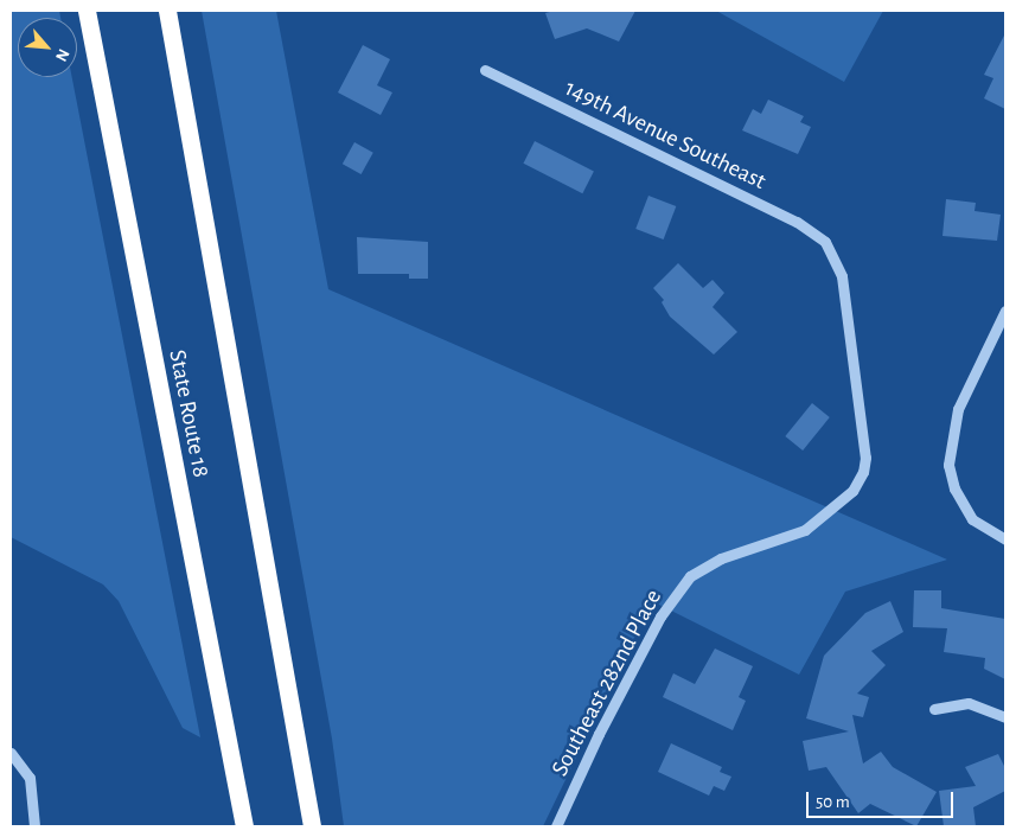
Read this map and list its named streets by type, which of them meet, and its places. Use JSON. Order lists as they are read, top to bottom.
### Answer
{
  "streets": {
    "highway": ["State Route 18"],
    "street": ["149th Avenue Southeast", "Southeast 282nd Place"]
  },
  "crossings": [
    ["149th Avenue Southeast", "Southeast 282nd Place"]
  ],
  "scale_bar": "50 m",
  "north": "bottom right"
}
